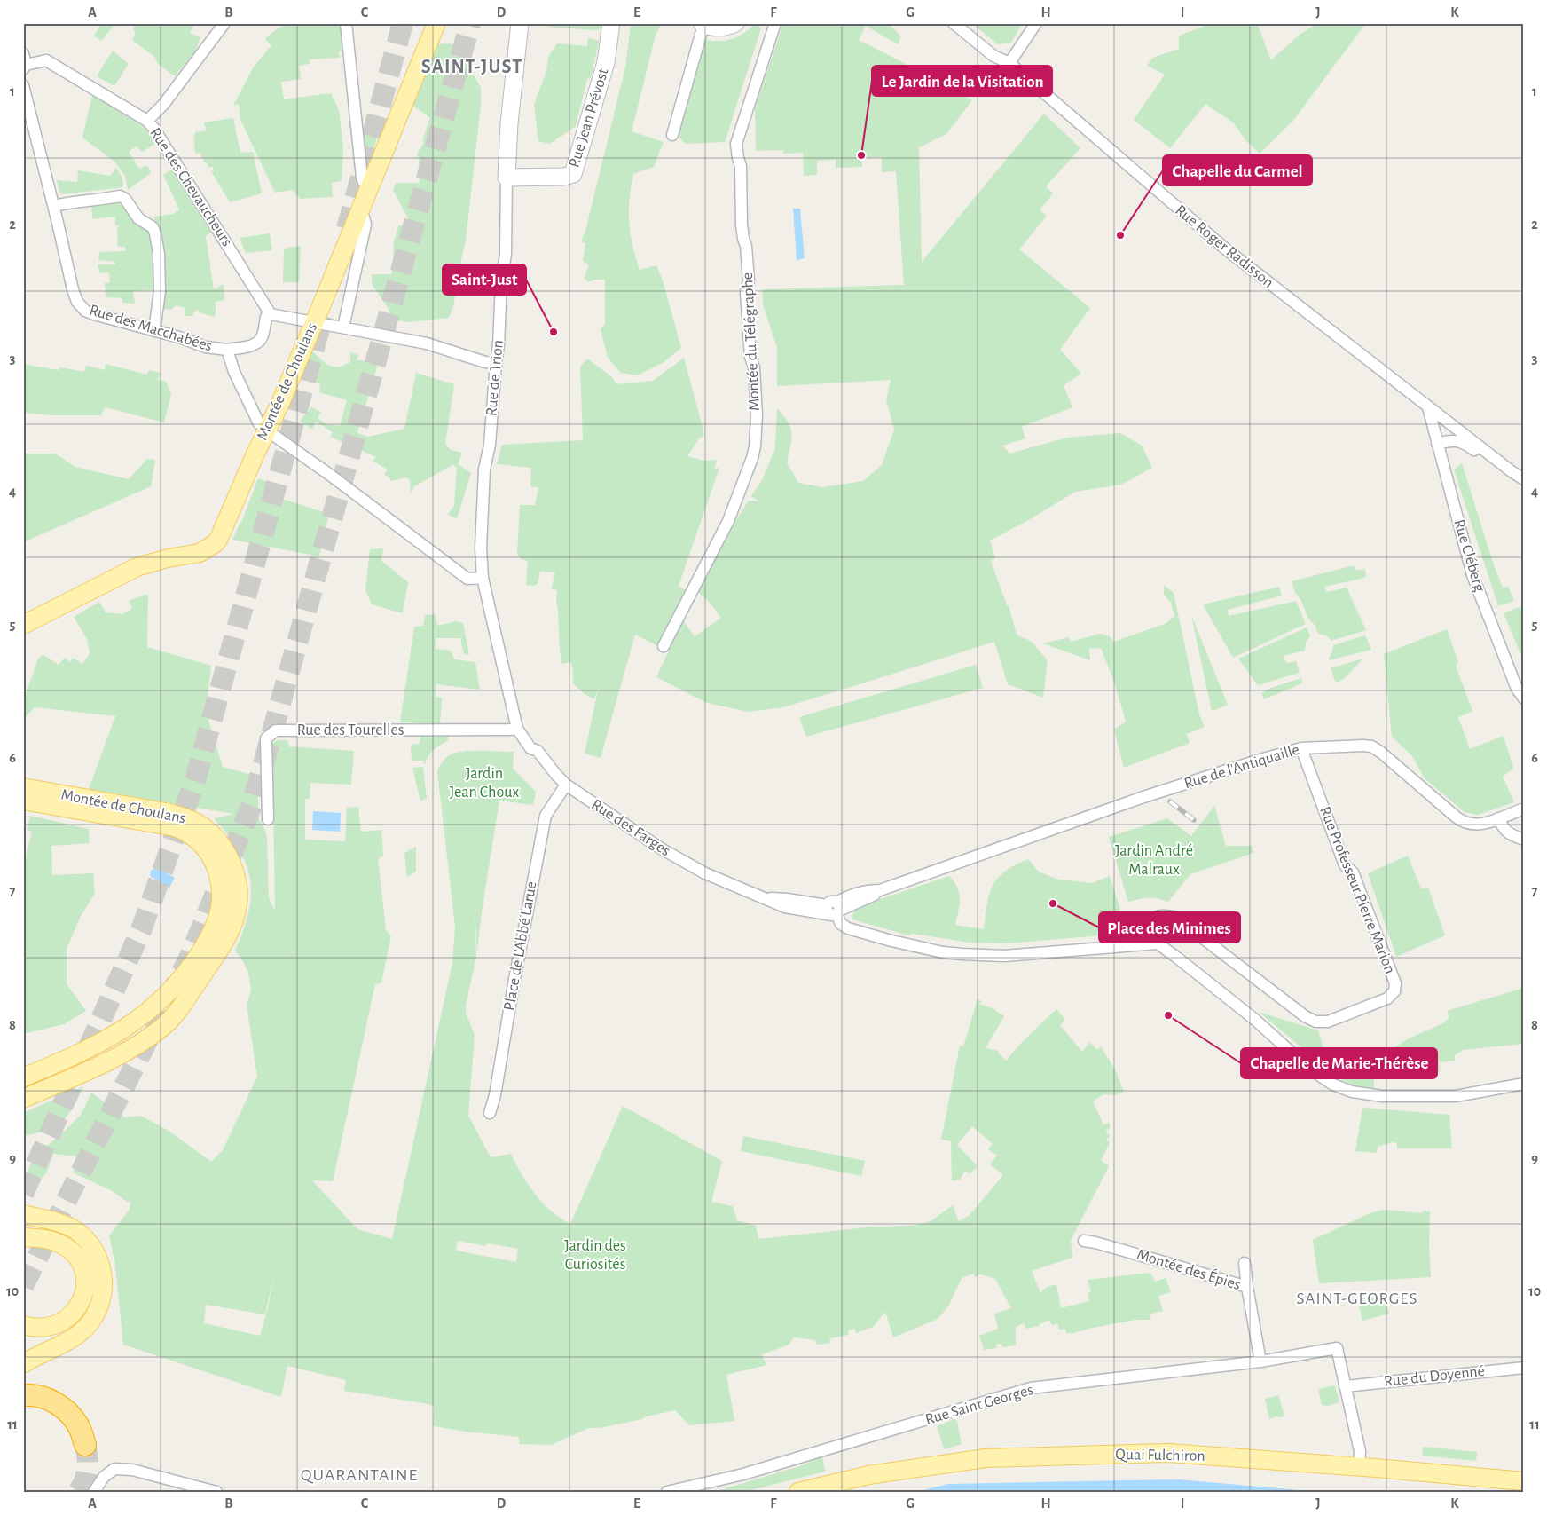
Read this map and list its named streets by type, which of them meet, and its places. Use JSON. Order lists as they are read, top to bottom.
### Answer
{
  "streets": {
    "main road": ["Montée de Choulans", "Quai Fulchiron"],
    "street": [
      "Rue Jean Prévost",
      "Rue des Chevaucheurs",
      "Rue Roger Radisson",
      "Rue des Macchabées",
      "Montée du Télégraphe",
      "Rue de Trion",
      "Rue Cléberg",
      "Rue des Tourelles",
      "Rue de l'Antiquaille",
      "Rue des Farges",
      "Rue Professeur Pierre Marion",
      "Place de L'Abbé Larue",
      "Montée des Épies",
      "Rue du Doyenné",
      "Rue Saint Georges"
    ]
  },
  "crossings": [
    ["Rue Jean Prévost", "Rue de Trion"],
    ["Rue Roger Radisson", "Rue Cléberg"],
    ["Rue des Macchabées", "Rue de Trion"],
    ["Rue des Macchabées", "Montée de Choulans"],
    ["Rue de Trion", "Rue des Tourelles"],
    ["Rue de Trion", "Rue des Farges"],
    ["Rue des Tourelles", "Rue des Farges"],
    ["Rue de l'Antiquaille", "Rue des Farges"],
    ["Rue de l'Antiquaille", "Rue Professeur Pierre Marion"],
    ["Rue des Farges", "Place de L'Abbé Larue"],
    ["Montée des Épies", "Rue Saint Georges"],
    ["Rue du Doyenné", "Rue Saint Georges"]
  ],
  "districts": ["SAINT-JUST", "SAINT-GEORGES", "QUARANTAINE"],
  "parks": ["Jardin Jean Choux", "Jardin André Malraux", "Jardin des Curiosités"],
  "places": [
    "Le Jardin de la Visitation",
    "Chapelle du Carmel",
    "Saint-Just",
    "Place des Minimes",
    "Chapelle de Marie-Thérèse"
  ],
  "grid": {
    "columns": [
      "A",
      "B",
      "C",
      "D",
      "E",
      "F",
      "G",
      "H",
      "I",
      "J",
      "K"
    ],
    "rows": [
      "1",
      "2",
      "3",
      "4",
      "5",
      "6",
      "7",
      "8",
      "9",
      "10",
      "11"
    ]
  }
}
